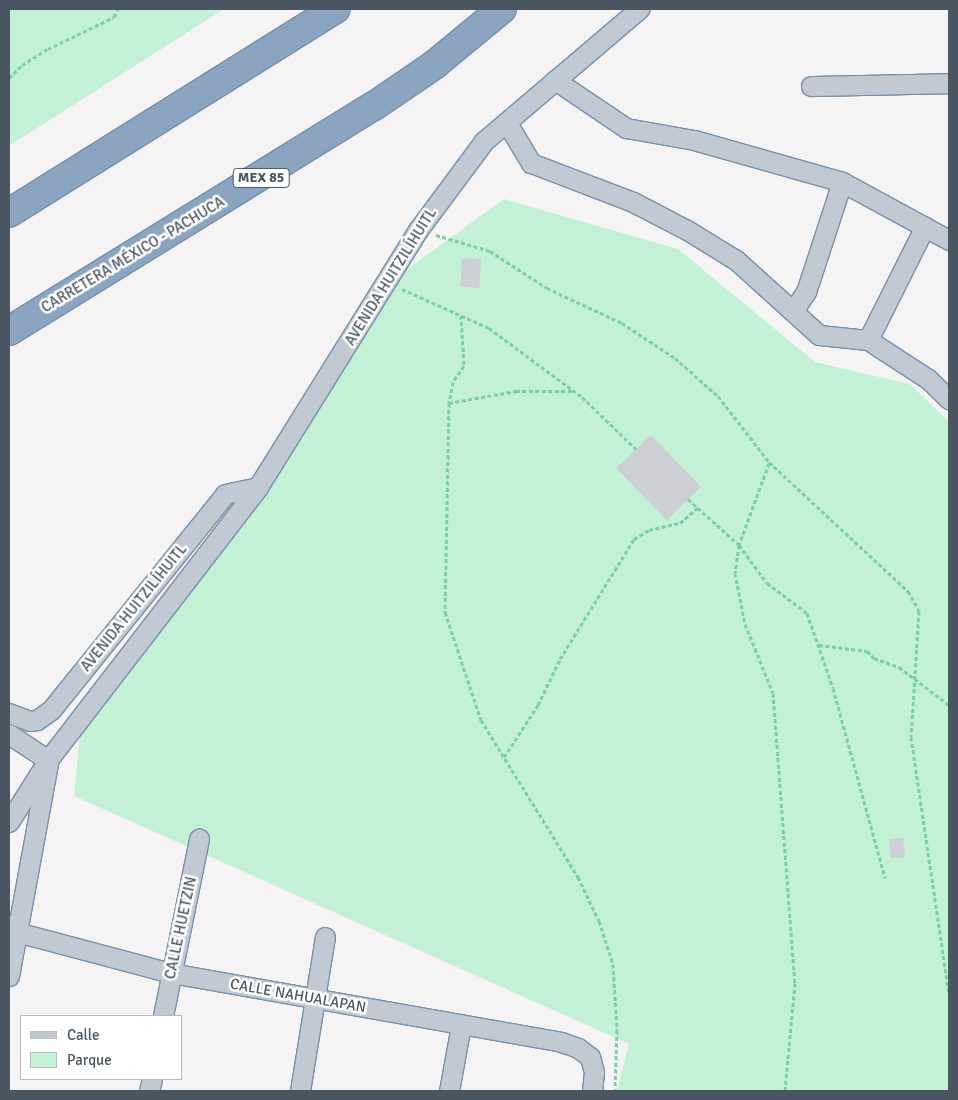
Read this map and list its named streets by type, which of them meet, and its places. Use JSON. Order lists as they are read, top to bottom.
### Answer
{
  "streets": {
    "highway": ["MEX 85", "CARRETERA MÉXICO - PACHUCA"],
    "street": ["AVENIDA HUITZILÍHUITL", "CALLE HUETZIN", "CALLE NAHUALAPAN"]
  },
  "crossings": [
    ["CALLE HUETZIN", "CALLE NAHUALAPAN"]
  ],
  "legend": ["Calle", "Parque"]
}
